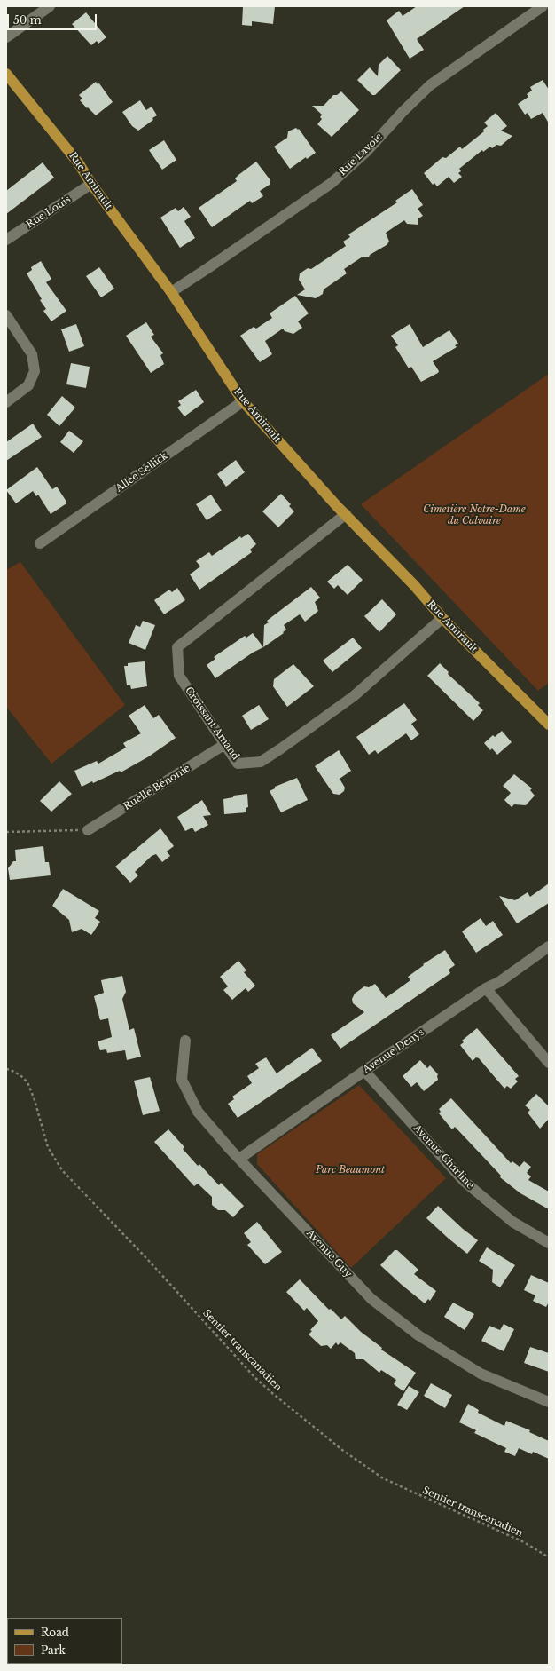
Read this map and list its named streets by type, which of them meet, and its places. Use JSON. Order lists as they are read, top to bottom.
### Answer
{
  "streets": {
    "main road": ["Rue Amirault"],
    "street": [
      "Rue Lavoie",
      "Rue Louis",
      "Allée Sellick",
      "Croissant Amand",
      "Ruelle Bénonie",
      "Avenue Denys",
      "Avenue Charline",
      "Avenue Guy"
    ],
    "path": ["Sentier transcanadien"]
  },
  "crossings": [
    ["Rue Lavoie", "Rue Amirault"],
    ["Rue Amirault", "Rue Louis"],
    ["Rue Amirault", "Allée Sellick"],
    ["Rue Amirault", "Croissant Amand"],
    ["Croissant Amand", "Ruelle Bénonie"],
    ["Avenue Denys", "Avenue Charline"],
    ["Avenue Denys", "Avenue Guy"]
  ],
  "parks": ["Cimetière Notre-Dame du Calvaire", "Parc Beaumont"],
  "legend": ["Road", "Park"],
  "scale_bar": "50 m"
}
